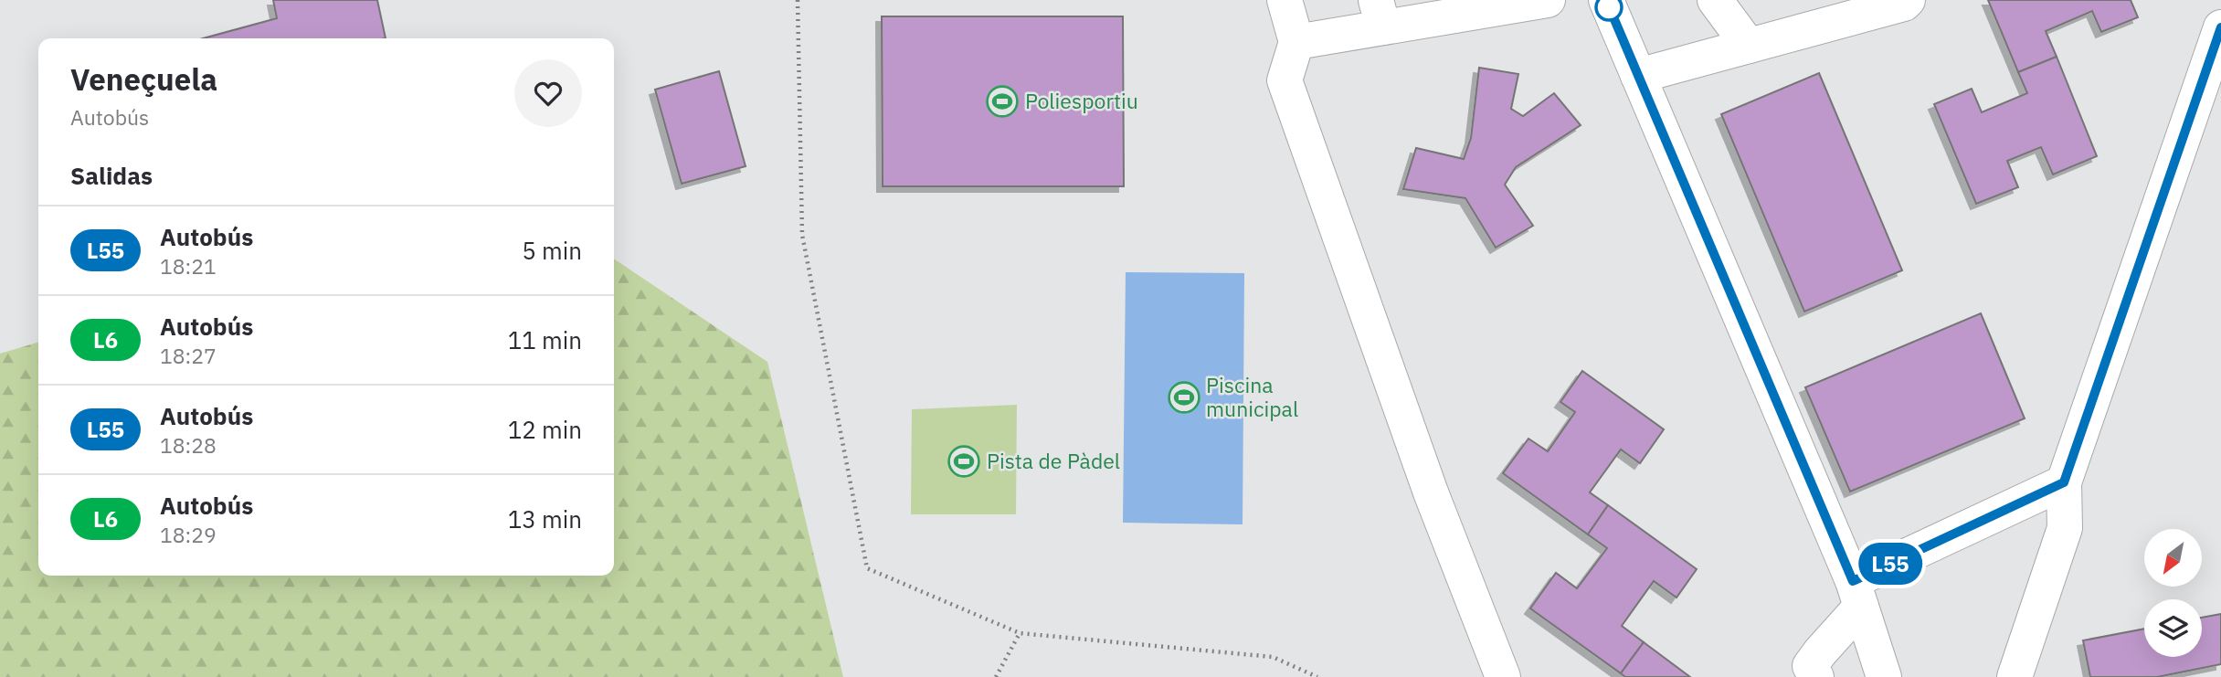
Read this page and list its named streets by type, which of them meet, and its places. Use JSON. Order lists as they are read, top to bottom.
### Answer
{
  "places": {
    "sports": ["Poliesportiu", "Piscina municipal", "Pista de Pàdel"]
  },
  "lines": ["bus line L55"],
  "north": "bottom left",
  "page": {
    "on_map": "L55",
    "heading": [
      ["Veneçuela", "Autobús"],
      "Salidas"
    ],
    "list": [
      {
        "mark": "L55",
        "name": "Autobús",
        "note": "18:21",
        "value": "5 min"
      },
      {
        "mark": "L6",
        "name": "Autobús",
        "note": "18:27",
        "value": "11 min"
      },
      {
        "mark": "L55",
        "name": "Autobús",
        "note": "18:28",
        "value": "12 min"
      },
      {
        "mark": "L6",
        "name": "Autobús",
        "note": "18:29",
        "value": "13 min"
      }
    ]
  }
}
